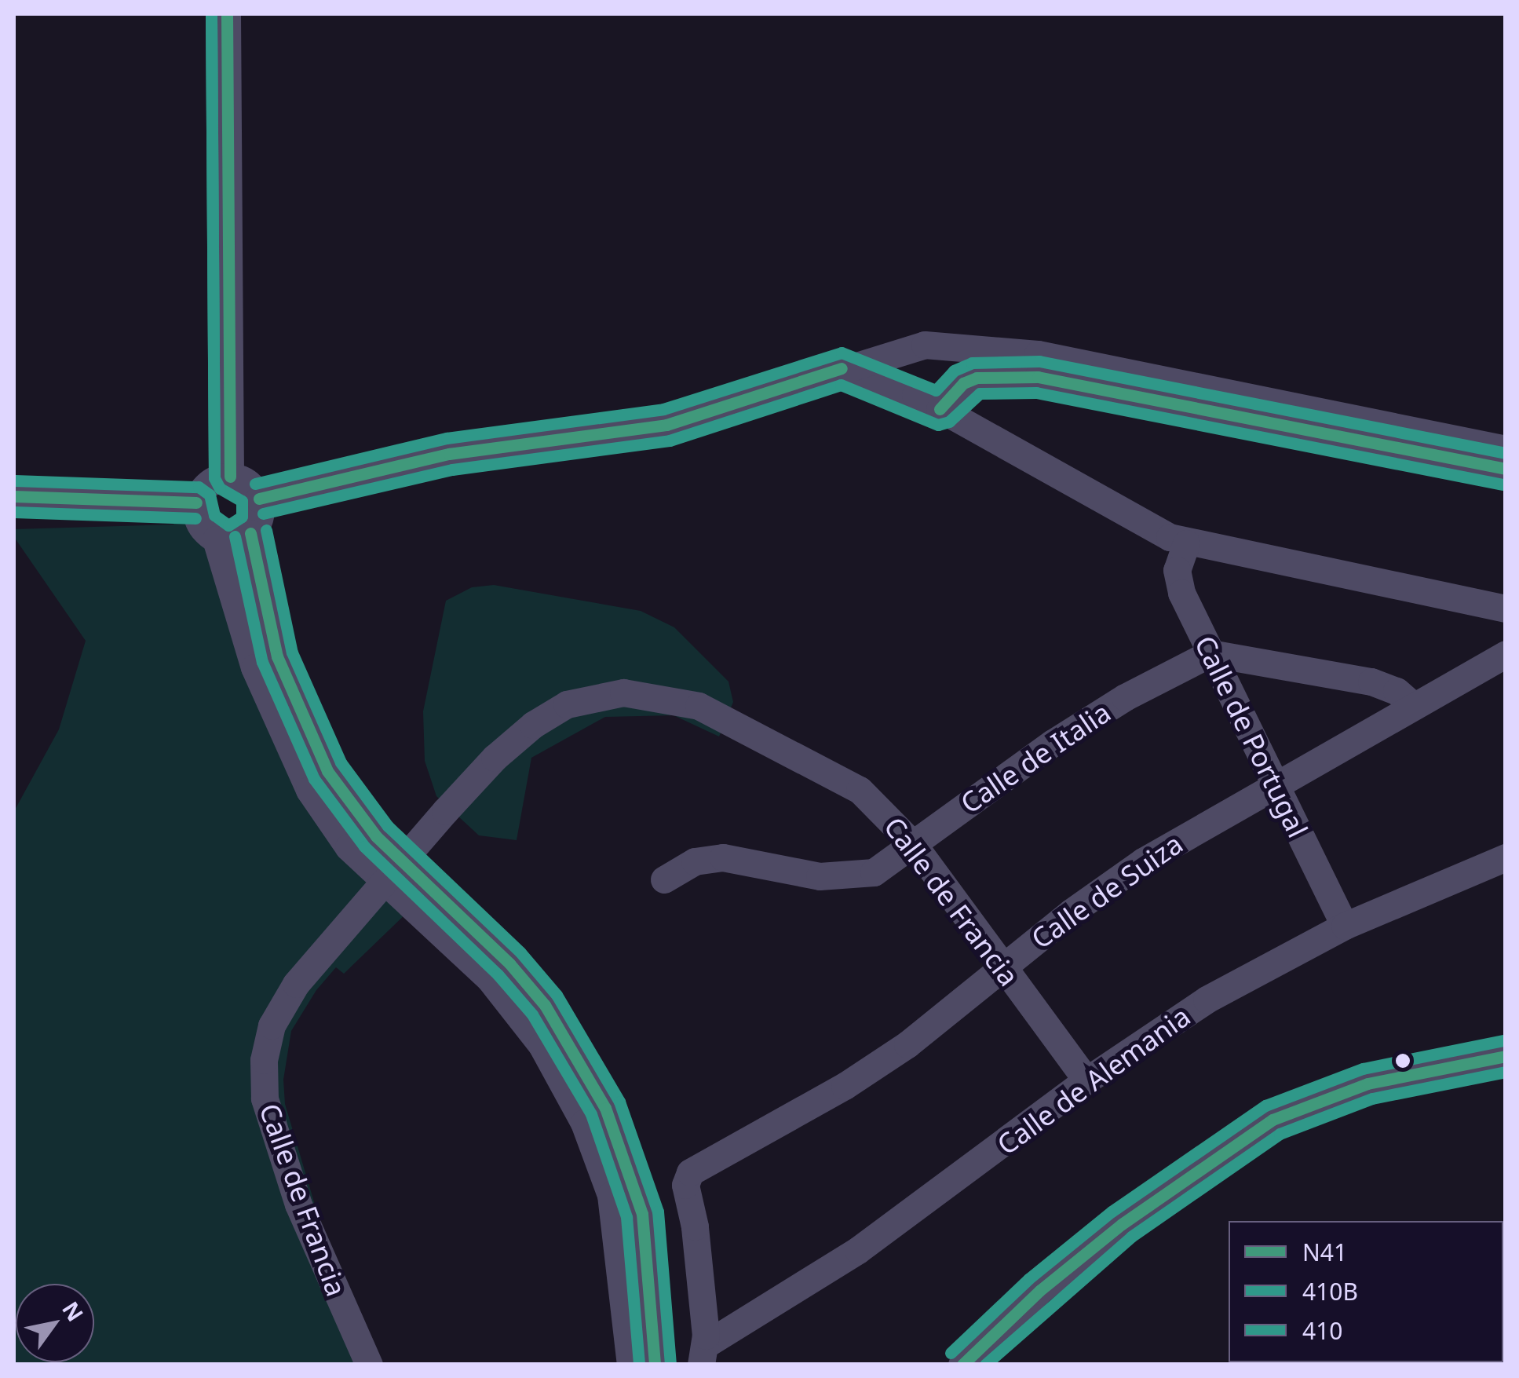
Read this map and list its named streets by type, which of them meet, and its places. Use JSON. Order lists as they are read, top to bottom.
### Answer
{
  "streets": {
    "street": [
      "Calle de Portugal",
      "Calle de Italia",
      "Calle de Suiza",
      "Calle de Francia",
      "Calle de Alemania"
    ]
  },
  "crossings": [
    ["Calle de Portugal", "Calle de Italia"],
    ["Calle de Portugal", "Calle de Suiza"],
    ["Calle de Portugal", "Calle de Alemania"],
    ["Calle de Italia", "Calle de Francia"],
    ["Calle de Suiza", "Calle de Francia"],
    ["Calle de Suiza", "Calle de Alemania"],
    ["Calle de Francia", "Calle de Alemania"]
  ],
  "lines": ["transit line N41", "transit line 410B", "transit line 410"],
  "legend": ["N41", "410B", "410"],
  "north": "top right"
}
